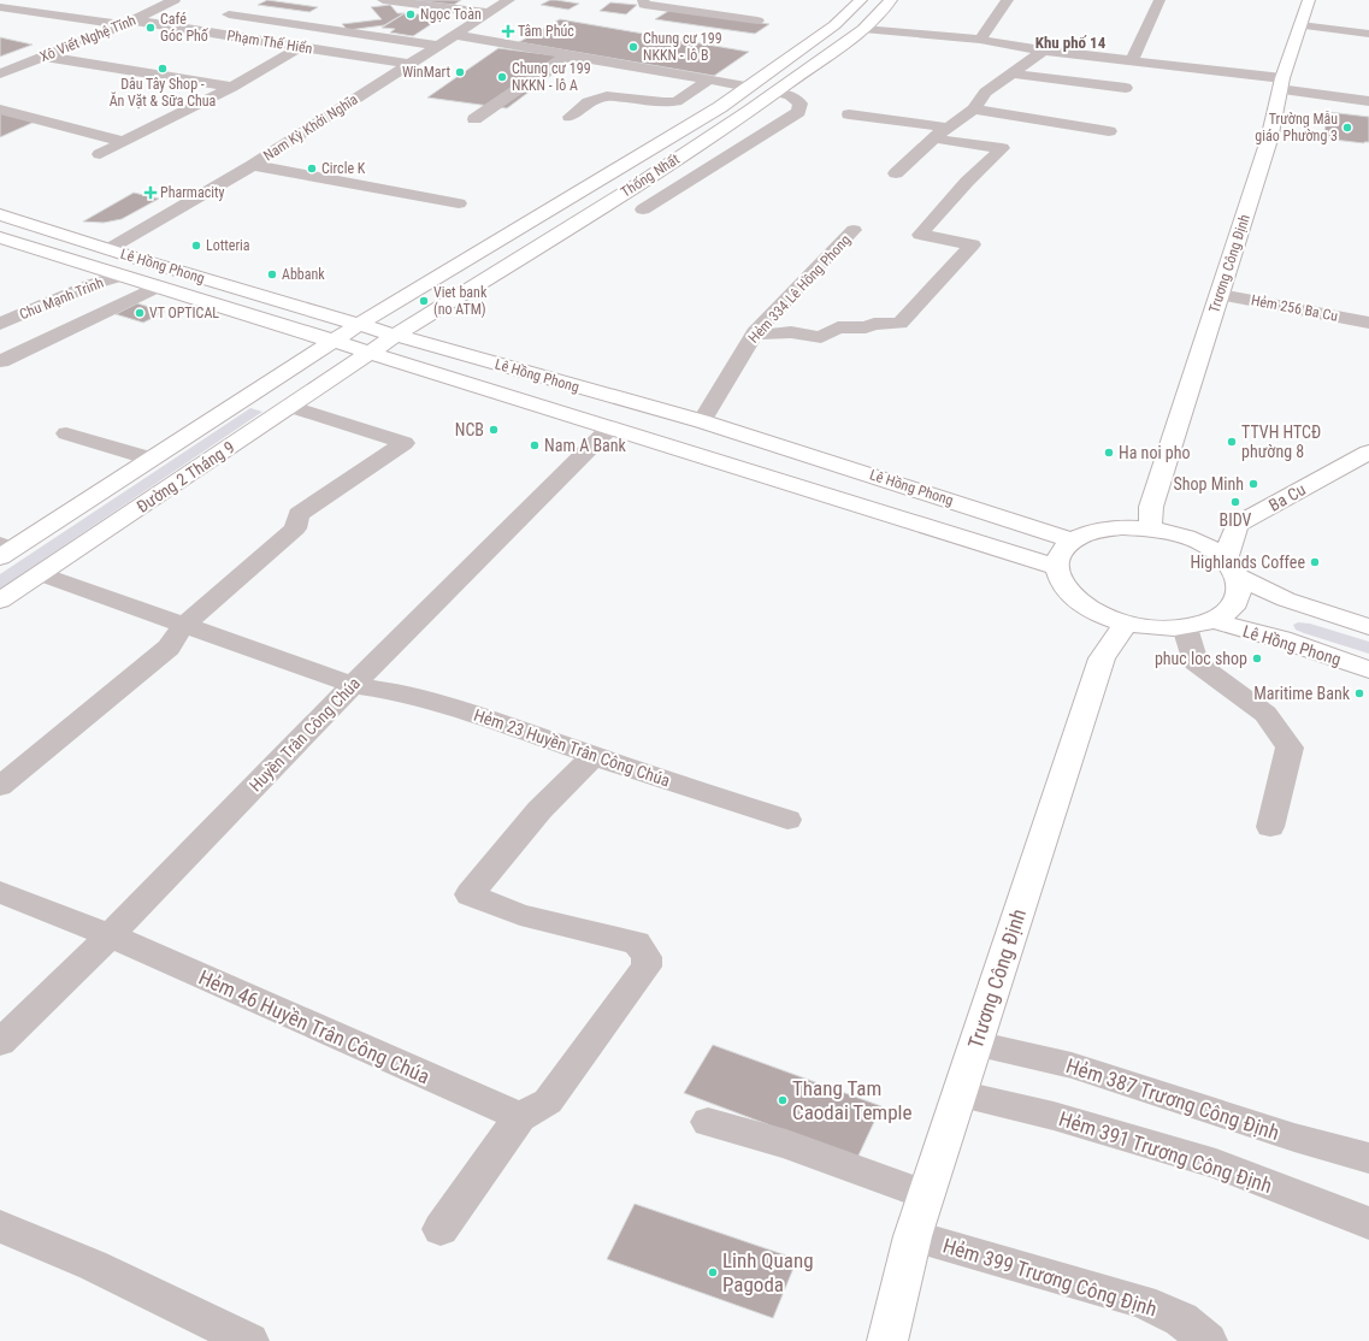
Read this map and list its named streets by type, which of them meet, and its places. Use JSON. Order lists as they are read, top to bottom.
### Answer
{
  "streets": {
    "main road": [
      "Thống Nhất",
      "Trương Công Định",
      "Lê Hồng Phong",
      "Đường 2 Tháng 9",
      "Ba Cu"
    ],
    "street": [
      "Xô Viết Nghệ Tĩnh",
      "Phạm Thế Hiển",
      "Nam Kỳ Khởi Nghĩa",
      "Hẻm 334 Lê Hồng Phong",
      "Chu Mạnh Trinh",
      "Hẻm 256 Ba Cu",
      "Huyền Trân Công Chúa",
      "Hẻm 23 Huyền Trân Công Chúa",
      "Hẻm 46 Huyền Trân Công Chúa",
      "Hẻm 387 Trương Công Định",
      "Hẻm 391 Trương Công Định",
      "Hẻm 399 Trương Công Định"
    ]
  },
  "crossings": [
    ["Xô Viết Nghệ Tĩnh", "Phạm Thế Hiển"],
    ["Phạm Thế Hiển", "Nam Kỳ Khởi Nghĩa"],
    ["Nam Kỳ Khởi Nghĩa", "Lê Hồng Phong"],
    ["Thống Nhất", "Lê Hồng Phong"],
    ["Thống Nhất", "Đường 2 Tháng 9"],
    ["Trương Công Định", "Hẻm 256 Ba Cu"],
    ["Trương Công Định", "Hẻm 387 Trương Công Định"],
    ["Trương Công Định", "Hẻm 391 Trương Công Định"],
    ["Trương Công Định", "Hẻm 399 Trương Công Định"],
    ["Lê Hồng Phong", "Hẻm 334 Lê Hồng Phong"],
    ["Lê Hồng Phong", "Chu Mạnh Trinh"],
    ["Lê Hồng Phong", "Đường 2 Tháng 9"],
    ["Lê Hồng Phong", "Ba Cu"],
    ["Lê Hồng Phong", "Huyền Trân Công Chúa"],
    ["Đường 2 Tháng 9", "Hẻm 23 Huyền Trân Công Chúa"],
    ["Huyền Trân Công Chúa", "Hẻm 23 Huyền Trân Công Chúa"],
    ["Huyền Trân Công Chúa", "Hẻm 46 Huyền Trân Công Chúa"]
  ],
  "districts": ["Khu phố 14"],
  "places": {
    "other": [
      "Ngọc Toàn",
      "Café Góc Phố",
      "Chung cư 199 NKKN - lô B",
      "Dâu Tây Shop - Ăn Vặt & Sữa Chua",
      "WinMart",
      "Chung cư 199 NKKN - lô A",
      "Trường Mẫu giáo Phường 3",
      "Circle K",
      "Lotteria",
      "Abbank",
      "Viet bank (no ATM)",
      "VT OPTICAL",
      "NCB",
      "TTVH HTCĐ phường 8",
      "Nam A Bank",
      "Ha noi pho",
      "Shop Minh",
      "BIDV",
      "Highlands Coffee",
      "phuc loc shop",
      "Maritime Bank",
      "Thang Tam Caodai Temple",
      "Linh Quang Pagoda"
    ],
    "health": ["Tâm Phúc", "Pharmacity"]
  }
}
